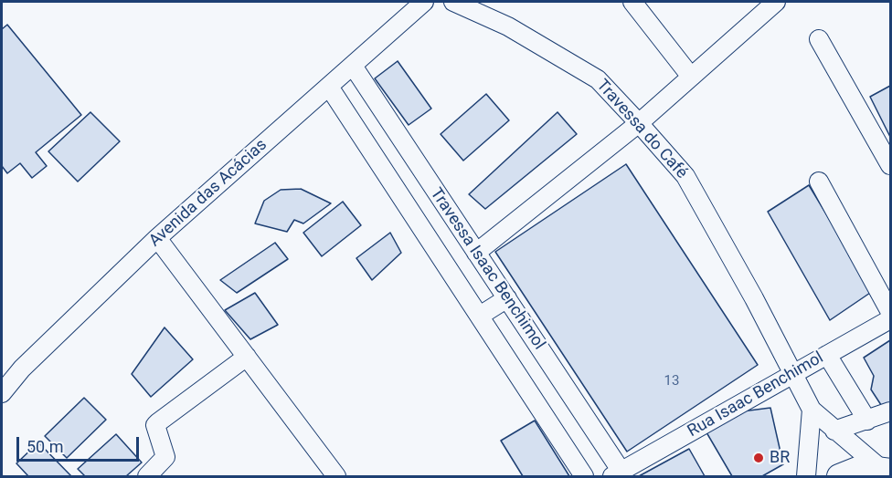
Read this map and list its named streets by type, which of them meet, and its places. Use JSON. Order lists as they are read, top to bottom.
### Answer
{
  "streets": {
    "street": [
      "Travessa do Café",
      "Avenida das Acácias",
      "Travessa Isaac Benchimol",
      "Rua Isaac Benchimol"
    ]
  },
  "crossings": [
    ["Travessa do Café", "Rua Isaac Benchimol"],
    ["Avenida das Acácias", "Travessa Isaac Benchimol"],
    ["Travessa Isaac Benchimol", "Rua Isaac Benchimol"]
  ],
  "places": ["BR"],
  "house_numbers": ["13"],
  "scale_bar": "50 m"
}
